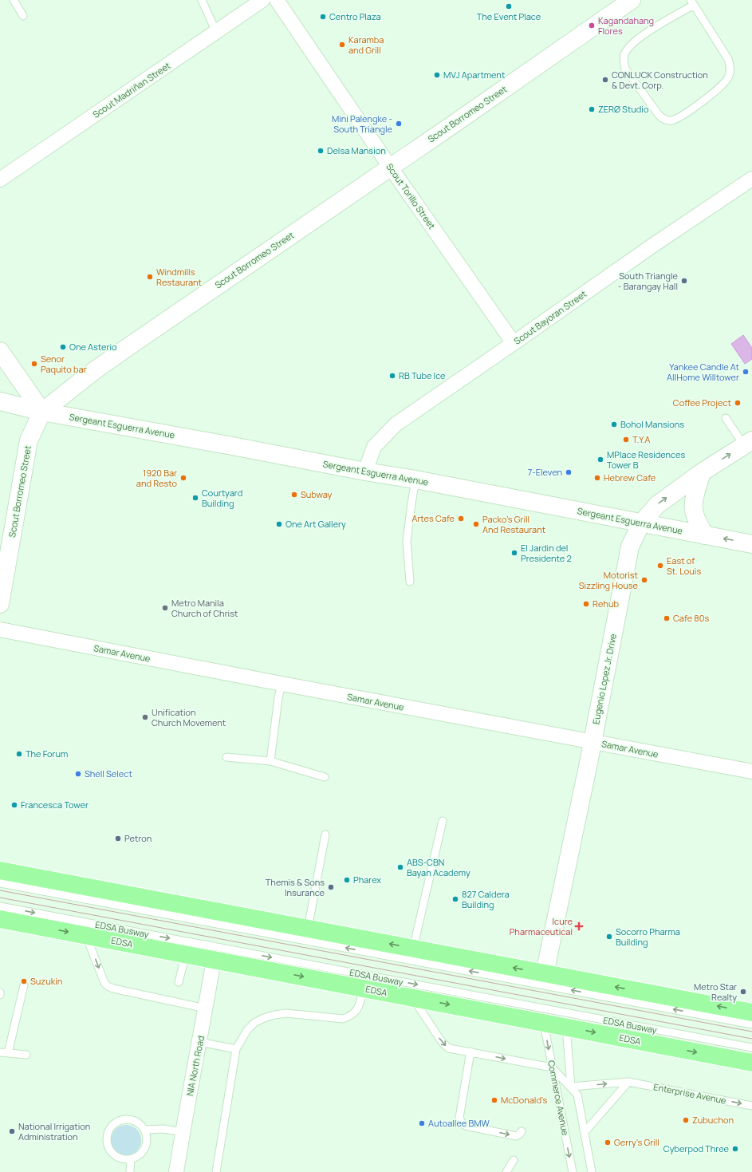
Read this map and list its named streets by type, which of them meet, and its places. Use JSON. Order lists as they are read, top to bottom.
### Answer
{
  "streets": {
    "highway": ["EDSA"],
    "street": [
      "Scout Madriñan Street",
      "Scout Borromeo Street",
      "Scout Torillo Street",
      "Scout Bayoran Street",
      "Sergeant Esguerra Avenue",
      "Samar Avenue",
      "Eugenio Lopez Jr. Drive",
      "NIA North Road"
    ],
    "lane": ["EDSA Busway", "Enterprise Avenue", "Commerce Avenue"]
  },
  "crossings": [
    ["Scout Borromeo Street", "Scout Torillo Street"],
    ["Scout Borromeo Street", "Sergeant Esguerra Avenue"],
    ["Scout Torillo Street", "Scout Bayoran Street"],
    ["Scout Bayoran Street", "Sergeant Esguerra Avenue"],
    ["Sergeant Esguerra Avenue", "Eugenio Lopez Jr. Drive"],
    ["Samar Avenue", "Eugenio Lopez Jr. Drive"],
    ["EDSA", "NIA North Road"],
    ["EDSA", "Commerce Avenue"],
    ["Enterprise Avenue", "Commerce Avenue"]
  ],
  "one_way": ["Enterprise Avenue"],
  "places": {
    "other": [
      "The Event Place",
      "Centro Plaza",
      "Kagandahang Flores",
      "Karamba and Grill",
      "MVJ Apartment",
      "CONLUCK Construction & Devt. Corp.",
      "ZERØ Studio",
      "Mini Palengke - South Triangle",
      "Delsa Mansion",
      "Windmills Restaurant",
      "South Triangle - Barangay Hall",
      "One Asterio",
      "Senor Paquito bar",
      "Yankee Candle At AllHome Willtower",
      "RB Tube Ice",
      "Coffee Project",
      "Bohol Mansions",
      "T.Y.A",
      "MPlace Residences Tower B",
      "7-Eleven",
      "1920 Bar and Resto",
      "Hebrew Cafe",
      "Subway",
      "Courtyard Building",
      "Artes Cafe",
      "One Art Gallery",
      "Packo's Grill And Restaurant",
      "El Jardin del Presidente 2",
      "East of St. Louis",
      "Motorist Sizzling House",
      "Rehub",
      "Metro Manila Church of Christ",
      "Cafe 80s",
      "Unification Church Movement",
      "The Forum",
      "Shell Select",
      "Francesca Tower",
      "Petron",
      "ABS-CBN Bayan Academy",
      "Pharex",
      "Themis & Sons Insurance",
      "827 Caldera Building",
      "Socorro Pharma Building",
      "Suzukin",
      "Metro Star Realty",
      "McDonald's",
      "Zubuchon",
      "Autoallee BMW",
      "National Irrigation Administration",
      "Gerry's Grill",
      "Cyberpod Three"
    ],
    "health": ["Icure Pharmaceutical"]
  }
}
